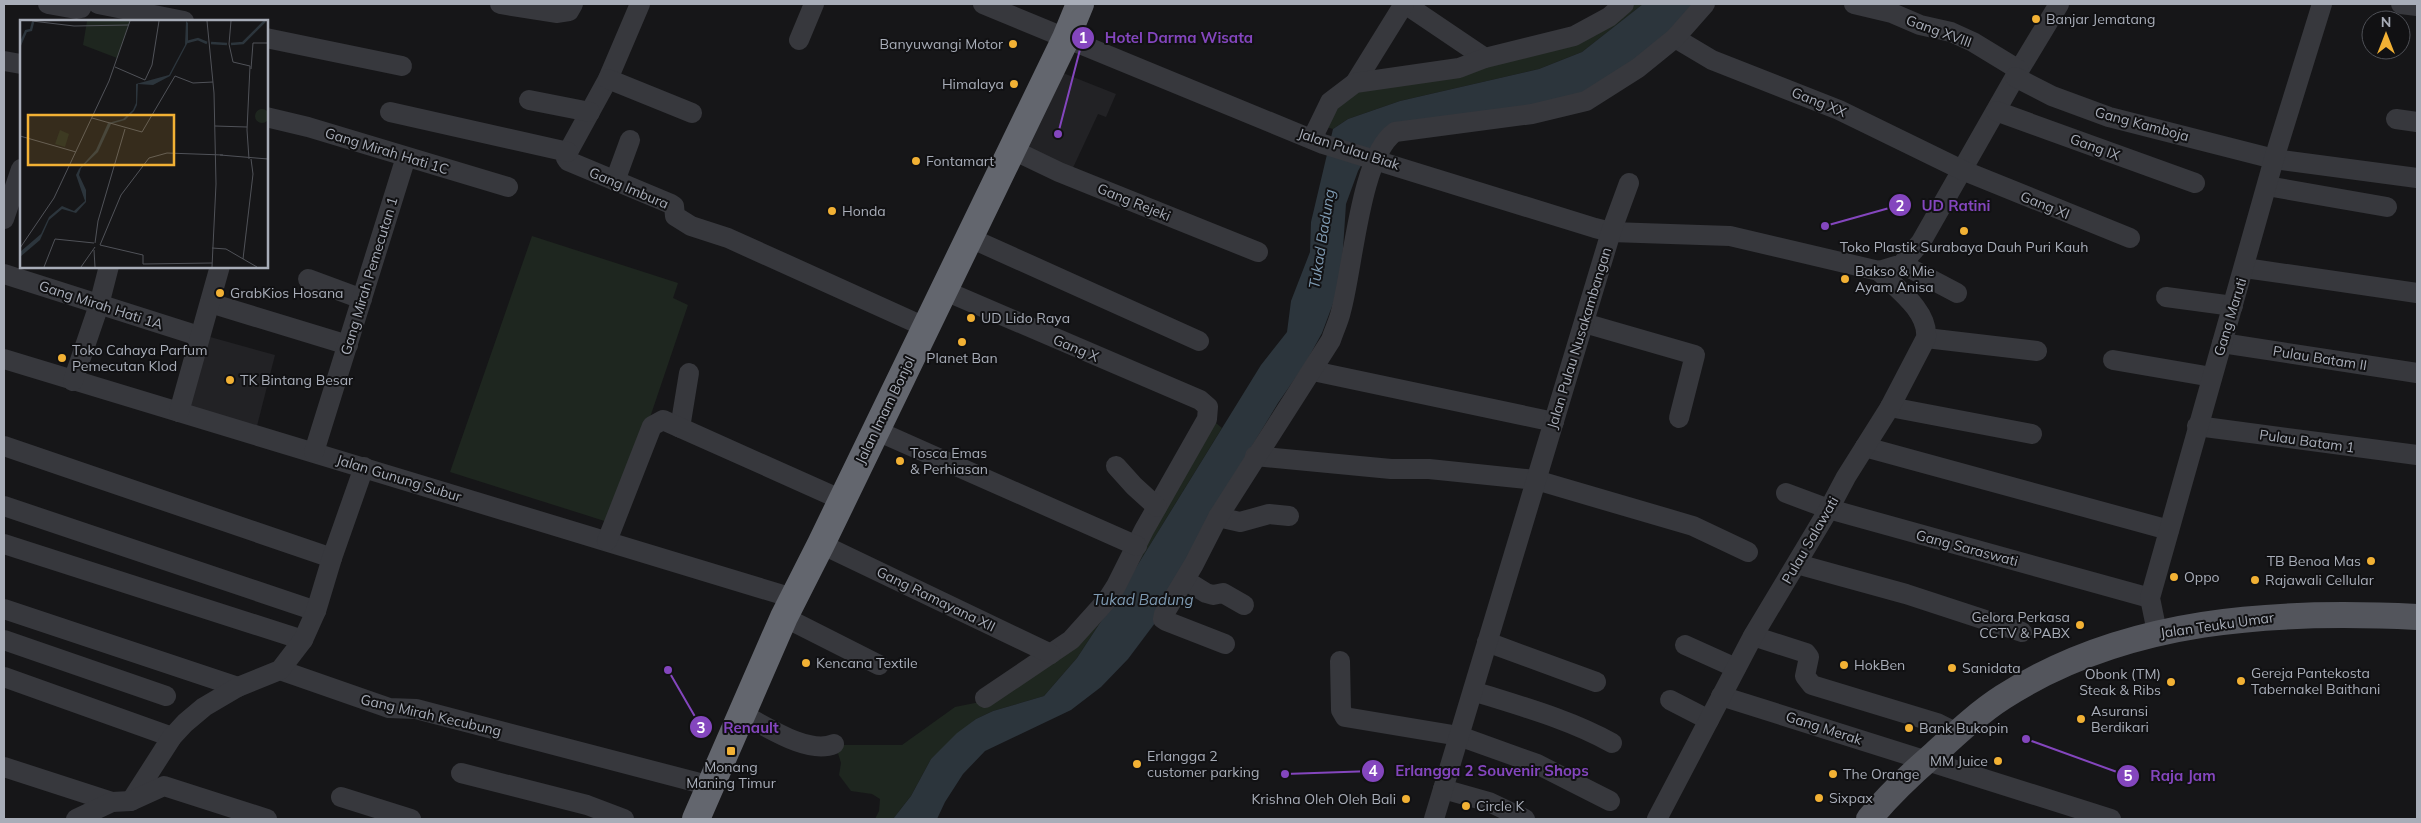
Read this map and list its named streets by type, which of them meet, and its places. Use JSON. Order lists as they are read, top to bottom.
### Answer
{
  "streets": {
    "highway": ["Jalan Imam Bonjol"],
    "main road": ["Jalan Teuku Umar"],
    "street": [
      "Gang XVIII",
      "Gang XX",
      "Gang Kamboja",
      "Gang IX",
      "Jalan Pulau Biak",
      "Gang Mirah Hati 1C",
      "Gang Imbura",
      "Gang Rejeki",
      "Gang XI",
      "Gang Mirah Pemecutan 1",
      "Gang Mirah Hati 1A",
      "Gang Maruti",
      "Jalan Pulau Nusakambangan",
      "Gang X",
      "Pulau Batam II",
      "Pulau Batam 1",
      "Jalan Gunung Subur",
      "Pulau Salawati",
      "Gang Saraswati",
      "Gang Ramayana XII",
      "Gang Mirah Kecubung",
      "Gang Merak"
    ]
  },
  "crossings": [
    ["Gang XVIII", "Gang Kamboja"],
    ["Gang XX", "Gang XI"],
    ["Gang Kamboja", "Gang Maruti"],
    ["Jalan Pulau Biak", "Jalan Pulau Nusakambangan"],
    ["Jalan Pulau Biak", "Jalan Imam Bonjol"],
    ["Gang Mirah Hati 1C", "Gang Mirah Pemecutan 1"],
    ["Gang Imbura", "Jalan Imam Bonjol"],
    ["Gang Rejeki", "Jalan Imam Bonjol"],
    ["Gang Mirah Pemecutan 1", "Jalan Gunung Subur"],
    ["Gang Maruti", "Pulau Batam II"],
    ["Gang Maruti", "Pulau Batam 1"],
    ["Gang Maruti", "Gang Saraswati"],
    ["Gang Maruti", "Jalan Teuku Umar"],
    ["Gang X", "Jalan Imam Bonjol"],
    ["Jalan Imam Bonjol", "Jalan Gunung Subur"],
    ["Jalan Imam Bonjol", "Gang Ramayana XII"],
    ["Jalan Imam Bonjol", "Gang Mirah Kecubung"],
    ["Pulau Salawati", "Gang Saraswati"],
    ["Pulau Salawati", "Gang Merak"],
    ["Jalan Teuku Umar", "Gang Merak"]
  ],
  "water": ["Tukad Badung"],
  "places": {
    "other": [
      "Banjar Jematang",
      "Banyuwangi Motor",
      "Himalaya",
      "Hotel Darma Wisata",
      "Fontamart",
      "Honda",
      "UD Ratini",
      "Toko Plastik Surabaya Dauh Puri Kauh",
      "Bakso & Mie Ayam Anisa",
      "GrabKios Hosana",
      "UD Lido Raya",
      "Planet Ban",
      "Toko Cahaya Parfum Pemecutan Klod",
      "TK Bintang Besar",
      "Tosca Emas & Perhiasan",
      "TB Benoa Mas",
      "Oppo",
      "Rajawali Cellular",
      "Gelora Perkasa CCTV & PABX",
      "Kencana Textile",
      "HokBen",
      "Sanidata",
      "Renault",
      "Gereja Pantekosta Tabernakel Baithani",
      "Obonk (TM) Steak & Ribs",
      "Asuransi Berdikari",
      "Bank Bukopin",
      "Raja Jam",
      "MM Juice",
      "Erlangga 2 customer parking",
      "Erlangga 2 Souvenir Shops",
      "The Orange",
      "Sixpax",
      "Krishna Oleh Oleh Bali",
      "Circle K"
    ],
    "transit": ["Monang Maning Timur"]
  },
  "north": "top"
}
